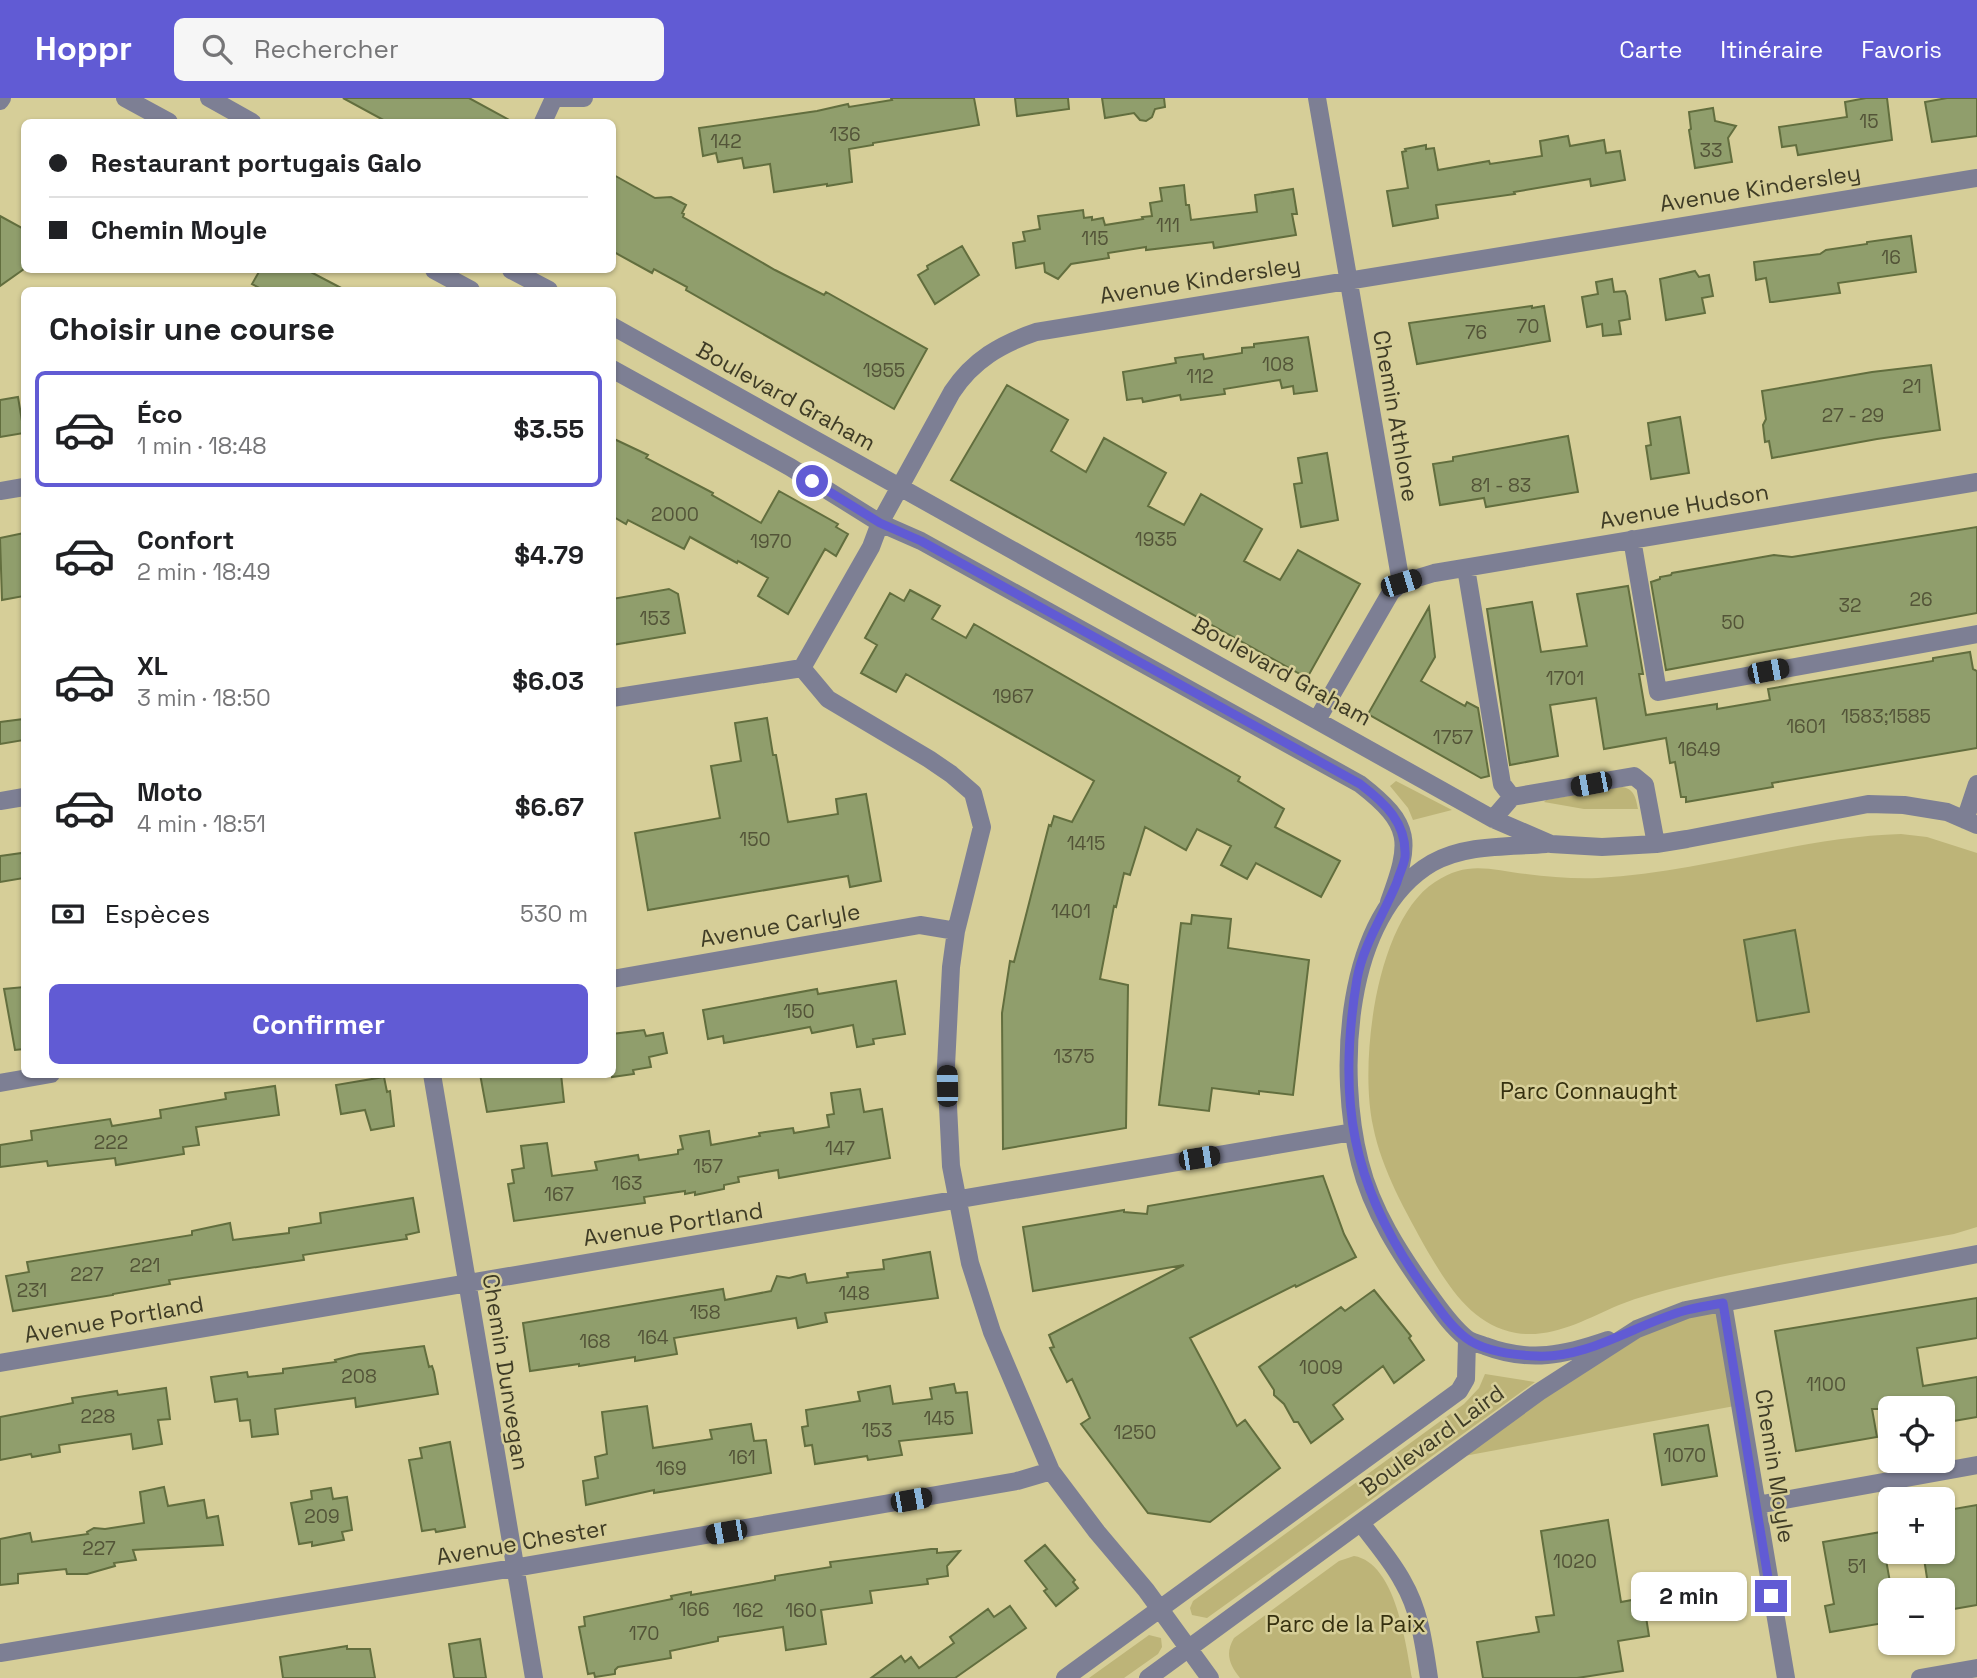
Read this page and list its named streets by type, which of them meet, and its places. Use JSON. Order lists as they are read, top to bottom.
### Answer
{
  "streets": {
    "street": [
      "Avenue Kindersley",
      "Boulevard Graham",
      "Chemin Athlone",
      "Avenue Hudson",
      "Avenue Carlyle",
      "Avenue Portland",
      "Chemin Dunvegan",
      "Boulevard Laird",
      "Chemin Moyle",
      "Avenue Chester"
    ]
  },
  "crossings": [
    ["Avenue Kindersley", "Boulevard Graham"],
    ["Avenue Kindersley", "Chemin Athlone"],
    ["Chemin Athlone", "Avenue Hudson"],
    ["Avenue Portland", "Chemin Dunvegan"],
    ["Chemin Dunvegan", "Avenue Chester"],
    ["Boulevard Laird", "Chemin Moyle"]
  ],
  "parks": ["Parc Connaught", "Parc de la Paix"],
  "house_numbers": [
    "15",
    "136",
    "142",
    "33",
    "111",
    "115",
    "16",
    "70",
    "76",
    "108",
    "1955",
    "112",
    "21",
    "27 - 29",
    "81 - 83",
    "2000",
    "1935",
    "1970",
    "26",
    "32",
    "153",
    "50",
    "1701",
    "1967",
    "1583;1585",
    "1601",
    "1757",
    "1649",
    "150",
    "1415",
    "1401",
    "150",
    "1375",
    "222",
    "147",
    "157",
    "163",
    "167",
    "221",
    "227",
    "231",
    "148",
    "158",
    "164",
    "168",
    "1009",
    "208",
    "1100",
    "228",
    "145",
    "153",
    "1250",
    "1070",
    "161",
    "169",
    "209",
    "227",
    "1020",
    "51",
    "166",
    "162",
    "160",
    "170"
  ],
  "page": {
    "header": "Hoppr",
    "search": "Rechercher",
    "nav": ["Carte", "Itinéraire", "Favoris"],
    "banner": ["Restaurant portugais Galo", "Chemin Moyle"],
    "heading": "Choisir une course",
    "list": [
      {
        "name": "Éco",
        "note": "1 min · 18:48",
        "value": "$3.55"
      },
      {
        "name": "Confort",
        "note": "2 min · 18:49",
        "value": "$4.79"
      },
      {
        "name": "XL",
        "note": "3 min · 18:50",
        "value": "$6.03"
      },
      {
        "name": "Moto",
        "note": "4 min · 18:51",
        "value": "$6.67"
      }
    ],
    "pay": ["Espèces", "530 m"],
    "buttons": "Confirmer",
    "map_buttons": ["+", "−"],
    "bubble": "2 min"
  }
}
